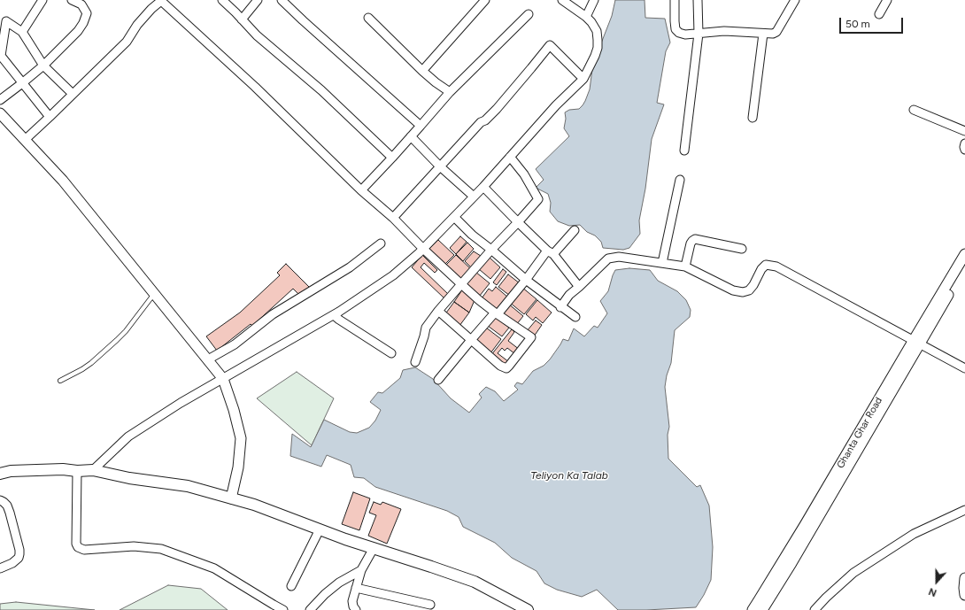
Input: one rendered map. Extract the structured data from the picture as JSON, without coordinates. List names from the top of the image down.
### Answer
{
  "streets": {
    "street": ["Ghanta Ghar Road"]
  },
  "water": ["Teliyon Ka Talab"],
  "scale_bar": "50 m",
  "north": "bottom"
}
